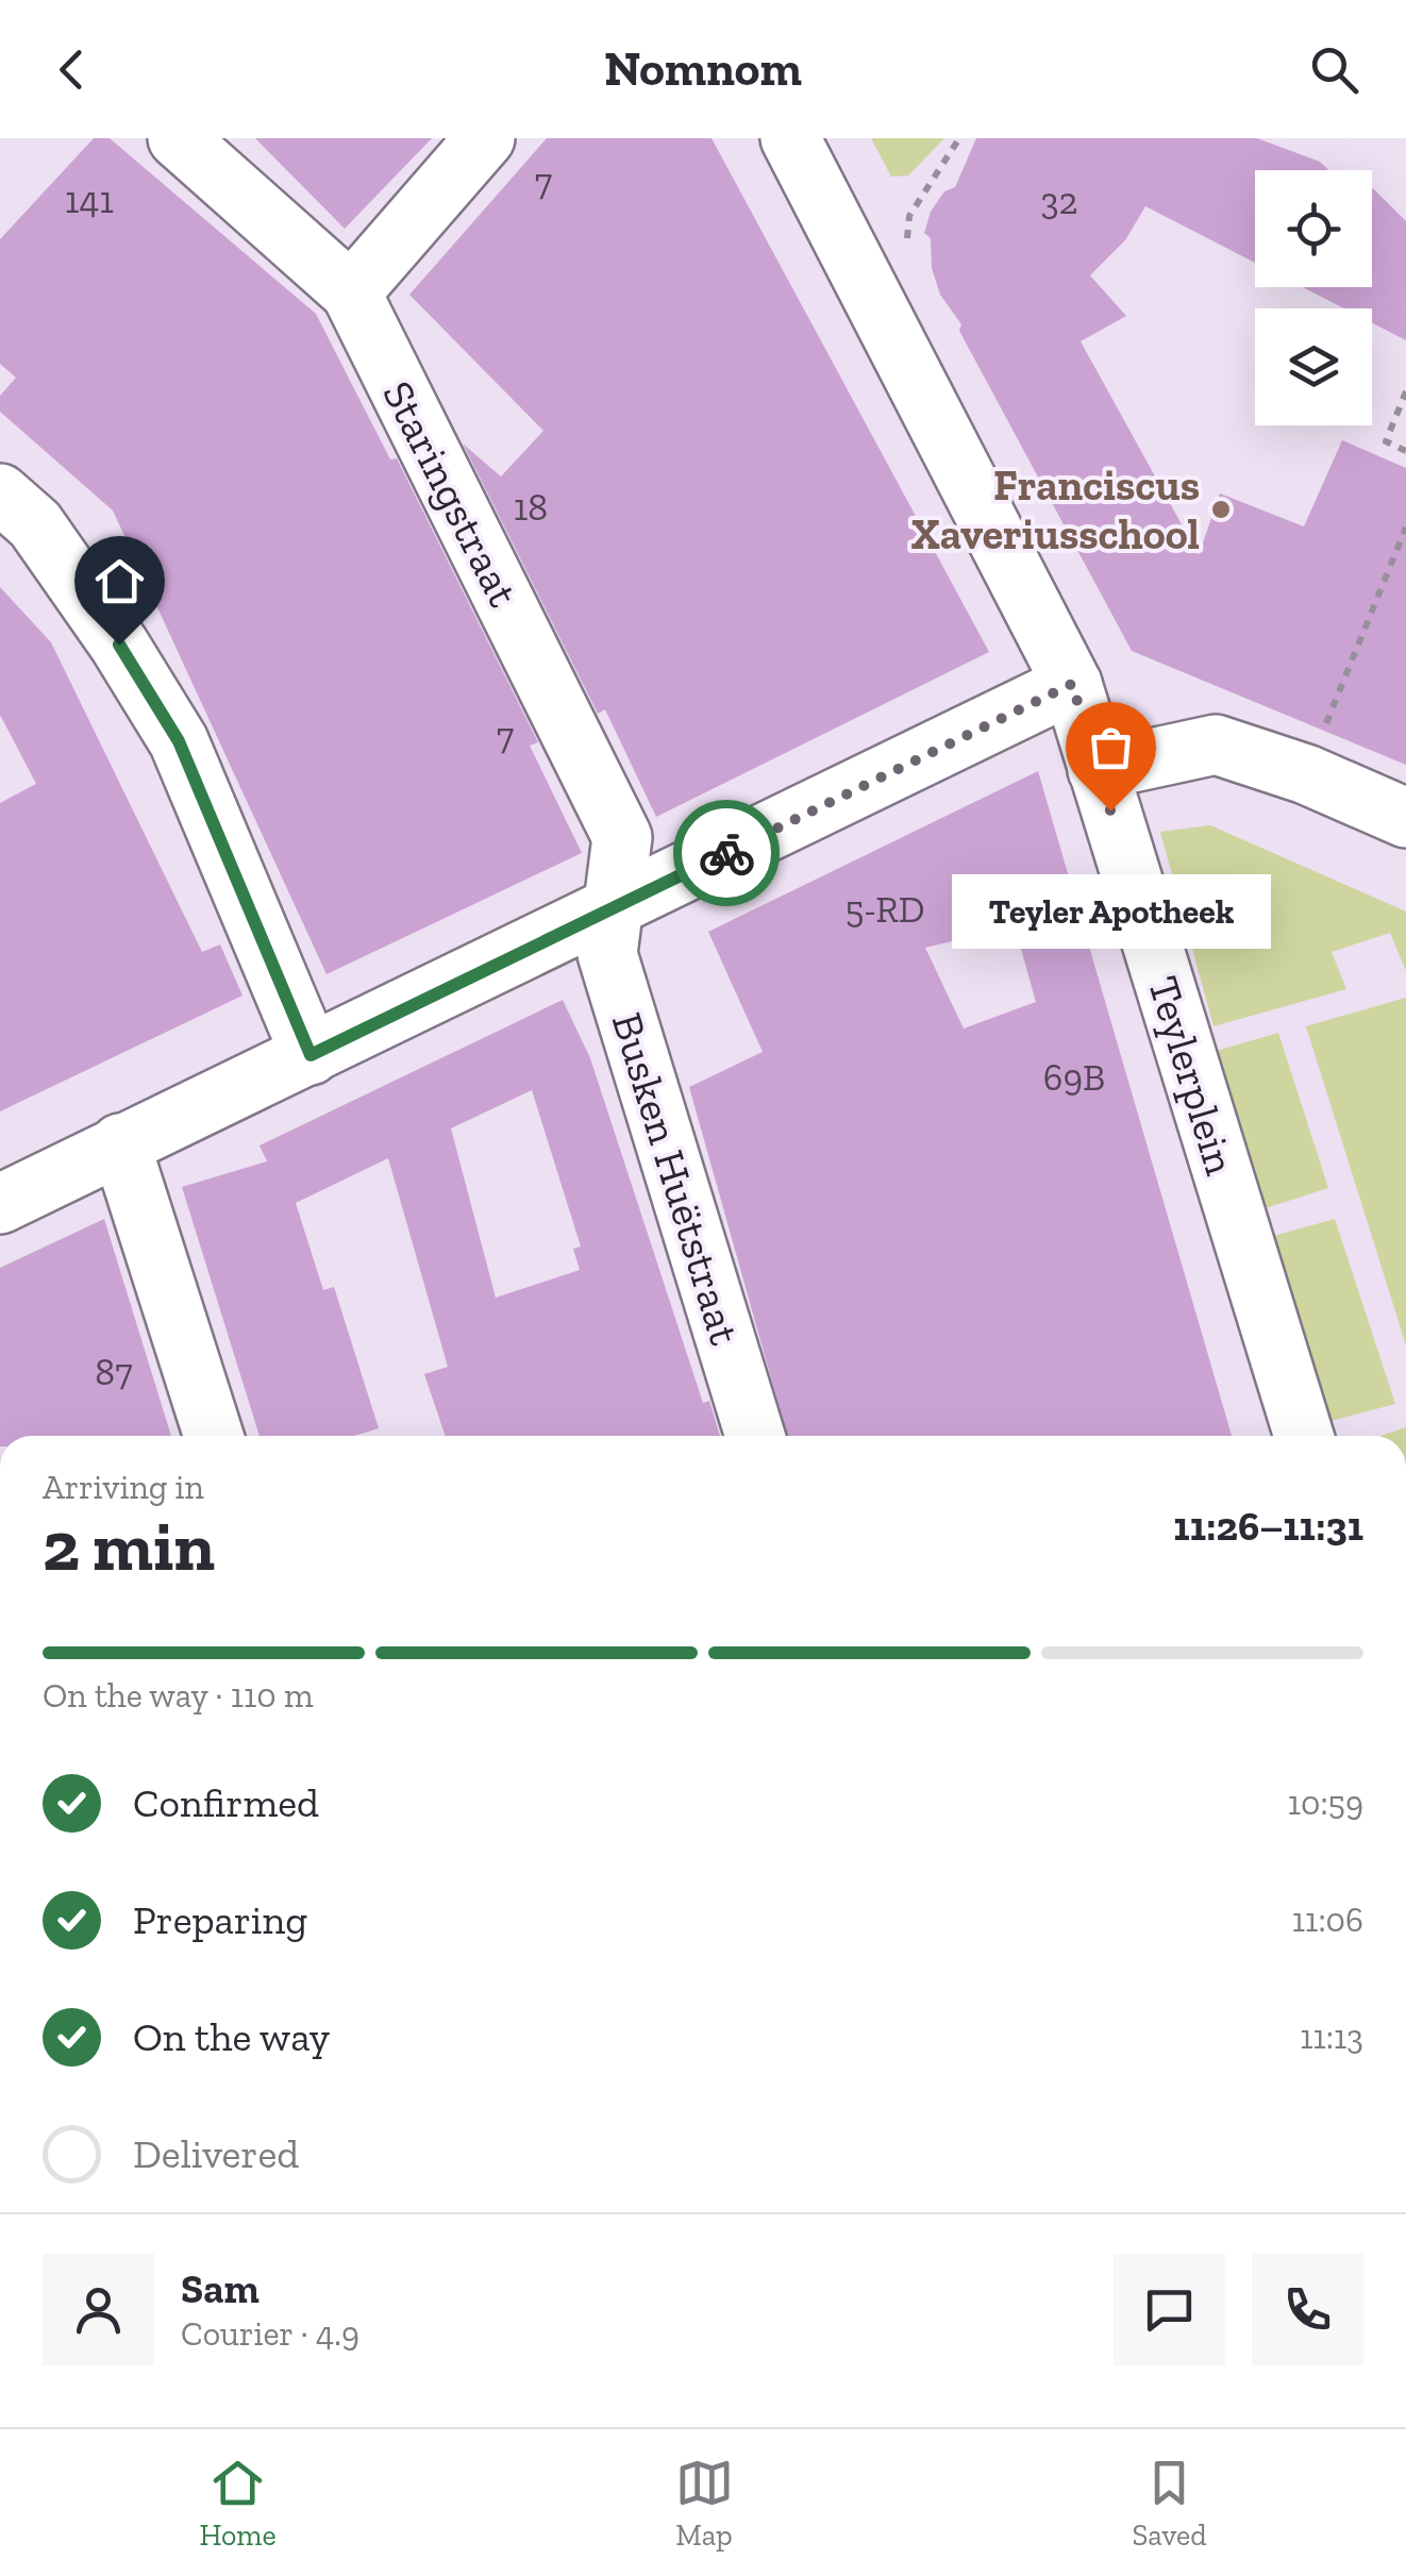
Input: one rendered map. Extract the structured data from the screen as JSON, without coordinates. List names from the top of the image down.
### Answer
{
  "streets": {
    "street": ["Staringstraat", "Teylerplein", "Busken Huëtstraat"]
  },
  "crossings": [
    ["Staringstraat", "Busken Huëtstraat"]
  ],
  "places": ["Franciscus Xaveriusschool", "Teyler Apotheek"],
  "house_numbers": [
    "7",
    "141",
    "32",
    "18",
    "7",
    "5-RD",
    "69B",
    "87"
  ],
  "page": {
    "header": "Nomnom",
    "bubble": "Teyler Apotheek",
    "heading": ["2 min", "Arriving in", "11:26–11:31"],
    "panel": ["Sam", "Courier · 4.9"],
    "bar": "On the way · 110 m",
    "list": [
      ["Confirmed", "10:59"],
      ["Preparing", "11:06"],
      ["On the way", "11:13"],
      "Delivered"
    ],
    "tabs": ["Home", "Map", "Saved"]
  }
}
